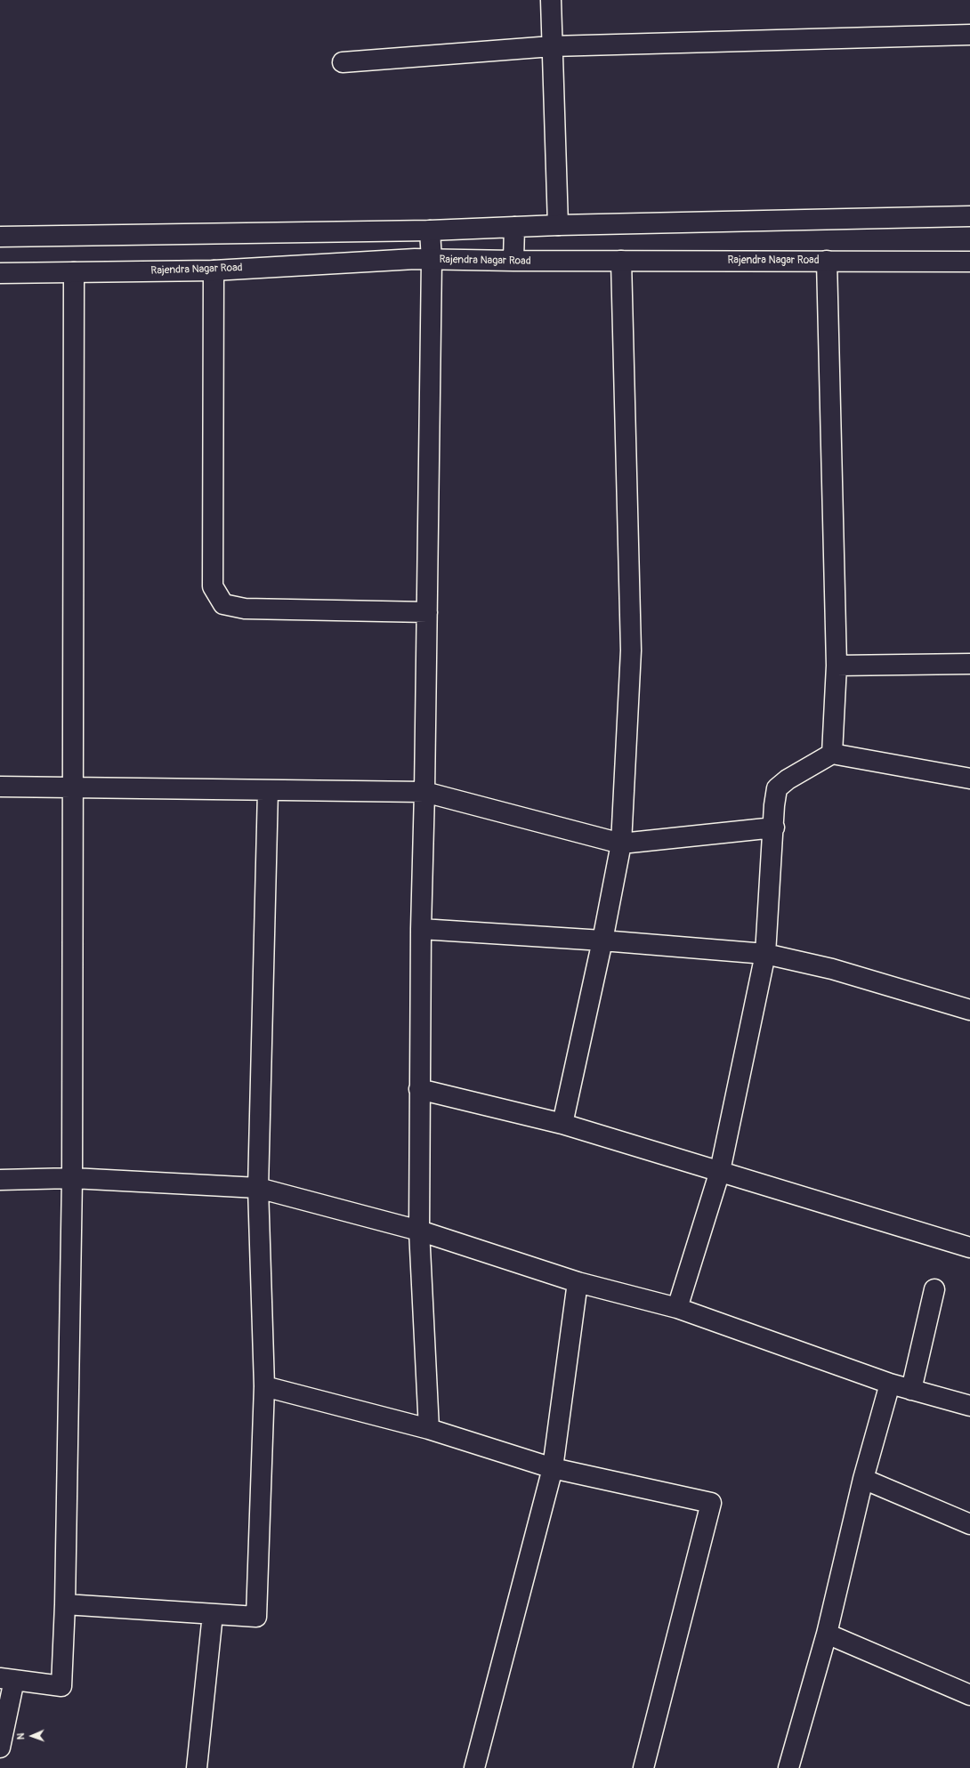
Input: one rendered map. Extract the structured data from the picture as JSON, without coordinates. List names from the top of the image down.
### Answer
{
  "streets": {
    "street": ["Rajendra Nagar Road"]
  },
  "north": "left"
}
